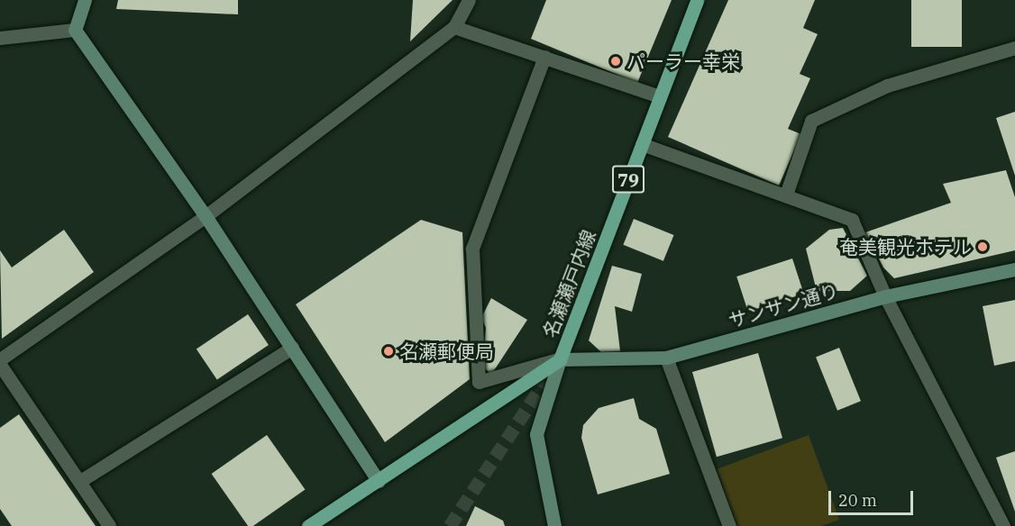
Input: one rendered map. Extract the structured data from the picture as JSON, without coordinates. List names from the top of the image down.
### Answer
{
  "streets": {
    "main road": ["79", "名瀬瀬戸内線"],
    "street": ["サンサン通り"]
  },
  "crossings": [
    ["名瀬瀬戸内線", "サンサン通り"]
  ],
  "places": ["パーラー幸栄", "奄美観光ホテル", "名瀬郵便局"],
  "scale_bar": "20 m"
}
